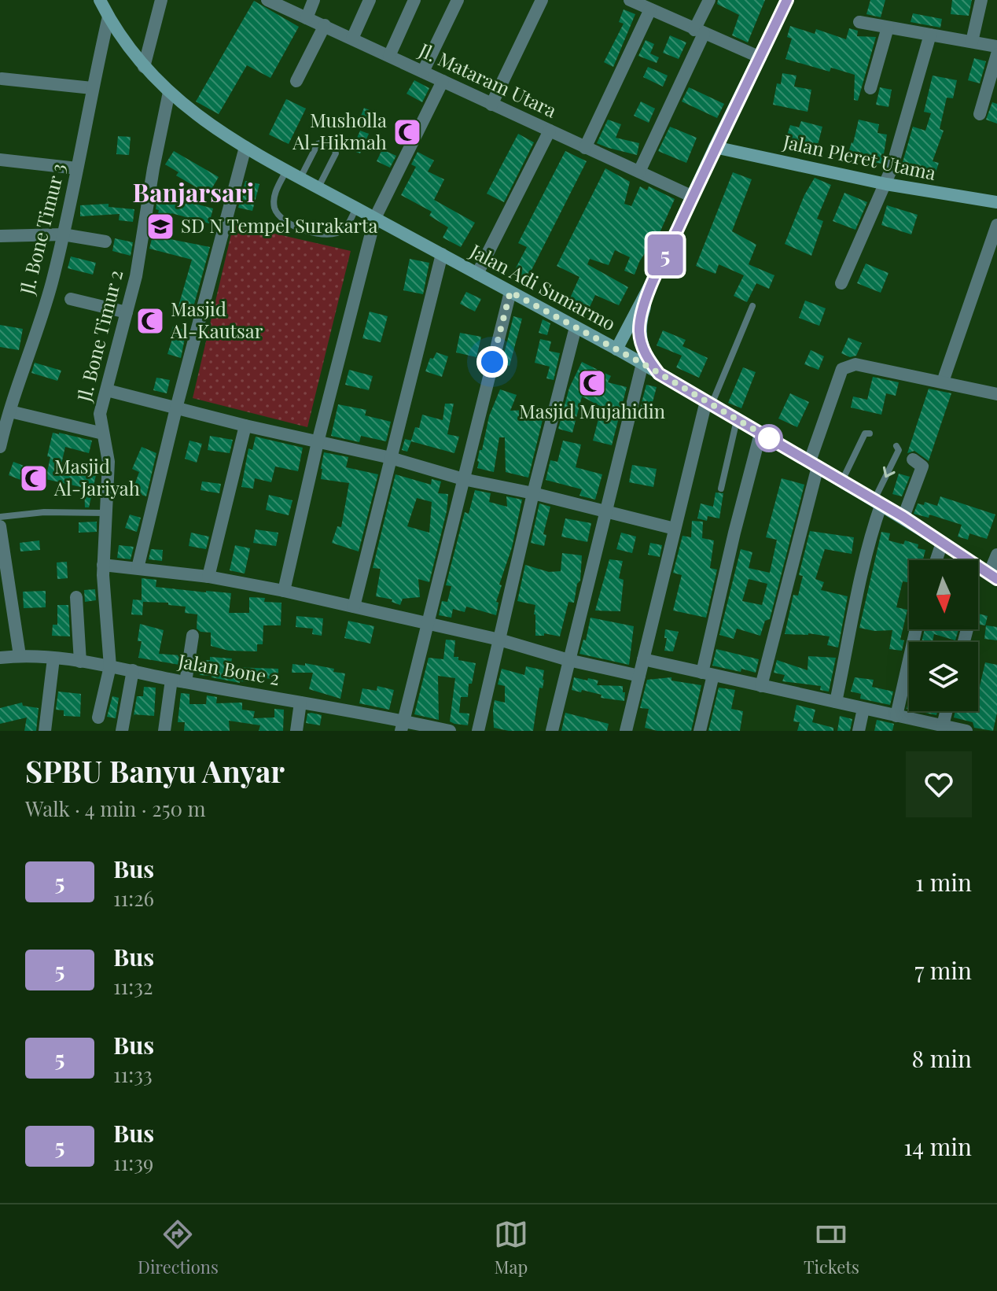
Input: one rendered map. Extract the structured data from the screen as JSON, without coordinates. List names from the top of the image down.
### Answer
{
  "streets": {
    "main road": ["Jalan Pleret Utama", "Jalan Adi Sumarmo"],
    "street": [
      "Jl. Mataram Utara",
      "Jl. Bone Timur 3",
      "Jl. Bone Timur 2",
      "Jalan Bone 2"
    ]
  },
  "crossings": [
    ["Jl. Bone Timur 3", "Jalan Adi Sumarmo"],
    ["Jalan Adi Sumarmo", "Jl. Bone Timur 2"],
    ["Jl. Bone Timur 2", "Jalan Bone 2"]
  ],
  "districts": ["Banjarsari"],
  "places": {
    "mosque": [
      "Musholla Al-Hikmah",
      "Masjid Al-Kautsar",
      "Masjid Mujahidin",
      "Masjid Al-Jariyah"
    ],
    "school or university": ["SD N Tempel Surakarta"]
  },
  "lines": ["bus line 5"],
  "north": "bottom",
  "page": {
    "on_map": "5",
    "heading": ["SPBU Banyu Anyar", "Walk · 4 min · 250 m"],
    "list": [
      {
        "mark": "5",
        "name": "Bus",
        "note": "11:26",
        "value": "1 min"
      },
      {
        "mark": "5",
        "name": "Bus",
        "note": "11:32",
        "value": "7 min"
      },
      {
        "mark": "5",
        "name": "Bus",
        "note": "11:33",
        "value": "8 min"
      },
      {
        "mark": "5",
        "name": "Bus",
        "note": "11:39",
        "value": "14 min"
      }
    ],
    "tabs": ["Directions", "Map", "Tickets"]
  }
}
